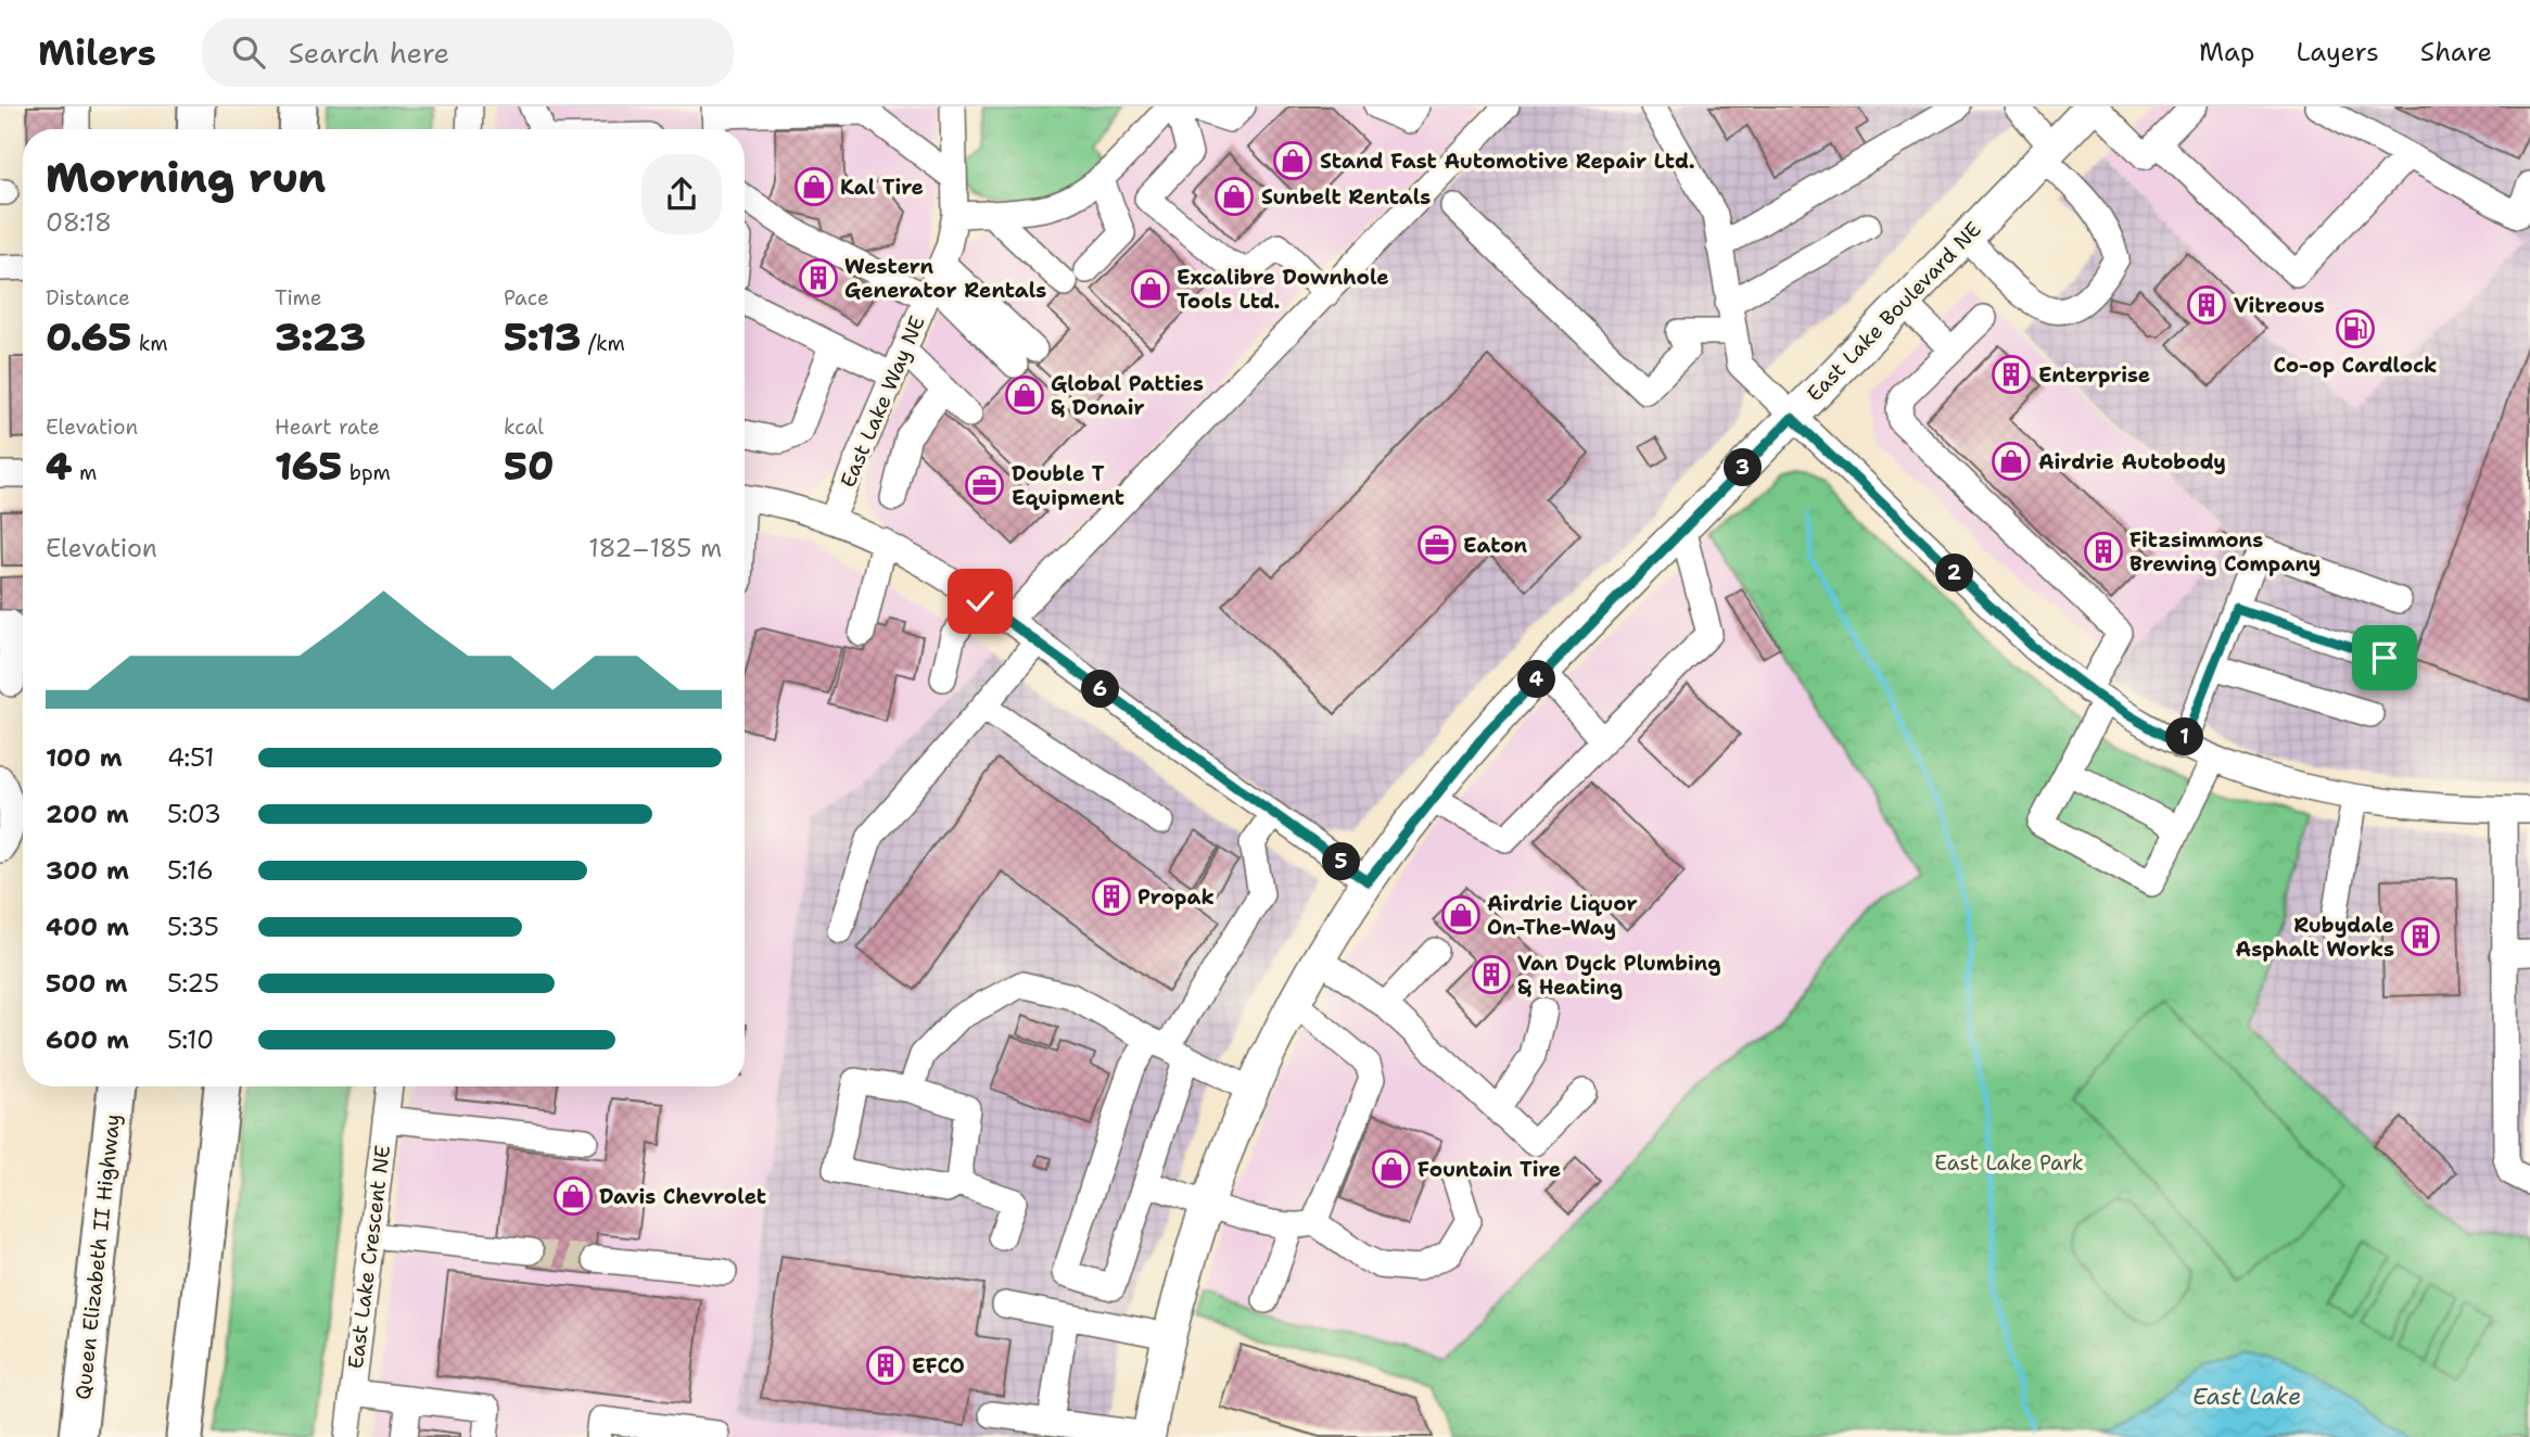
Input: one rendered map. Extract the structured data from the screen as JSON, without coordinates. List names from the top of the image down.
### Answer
{
  "streets": {
    "highway": ["Queen Elizabeth II Highway"],
    "main road": ["East Lake Boulevard NE"],
    "street": ["East Lake Way NE", "East Lake Crescent NE"]
  },
  "water": ["East Lake"],
  "parks": ["East Lake Park"],
  "places": {
    "shop": [
      "Stand Fast Automotive Repair Ltd.",
      "Kal Tire",
      "Sunbelt Rentals",
      "Excalibre Downhole Tools Ltd.",
      "Global Patties & Donair",
      "Airdrie Autobody",
      "Airdrie Liquor On-The-Way",
      "Fountain Tire",
      "Davis Chevrolet"
    ],
    "building": [
      "Western Generator Rentals",
      "Vitreous",
      "Enterprise",
      "Fitzsimmons Brewing Company",
      "Propak",
      "Rubydale Asphalt Works",
      "Van Dyck Plumbing & Heating",
      "EFCO"
    ],
    "fuel station": ["Co-op Cardlock"],
    "office": ["Double T Equipment", "Eaton"]
  },
  "page": {
    "header": "Milers",
    "search": "Search here",
    "nav": ["Map", "Layers", "Share"],
    "heading": ["Morning run", "08:18"],
    "stats": [
      ["Distance", "0.65 km"],
      ["Time", "3:23"],
      ["Pace", "5:13 /km"],
      ["Elevation", "4 m"],
      ["Heart rate", "165 bpm"],
      ["kcal", "50"]
    ],
    "pins": [
      "3",
      "2",
      "4",
      "6",
      "1",
      "5"
    ],
    "chart": ["Elevation", "182–185 m"],
    "list": [
      {
        "name": "100 m",
        "note": "4:51"
      },
      {
        "name": "200 m",
        "note": "5:03"
      },
      {
        "name": "300 m",
        "note": "5:16"
      },
      {
        "name": "400 m",
        "note": "5:35"
      },
      {
        "name": "500 m",
        "note": "5:25"
      },
      {
        "name": "600 m",
        "note": "5:10"
      }
    ]
  }
}
